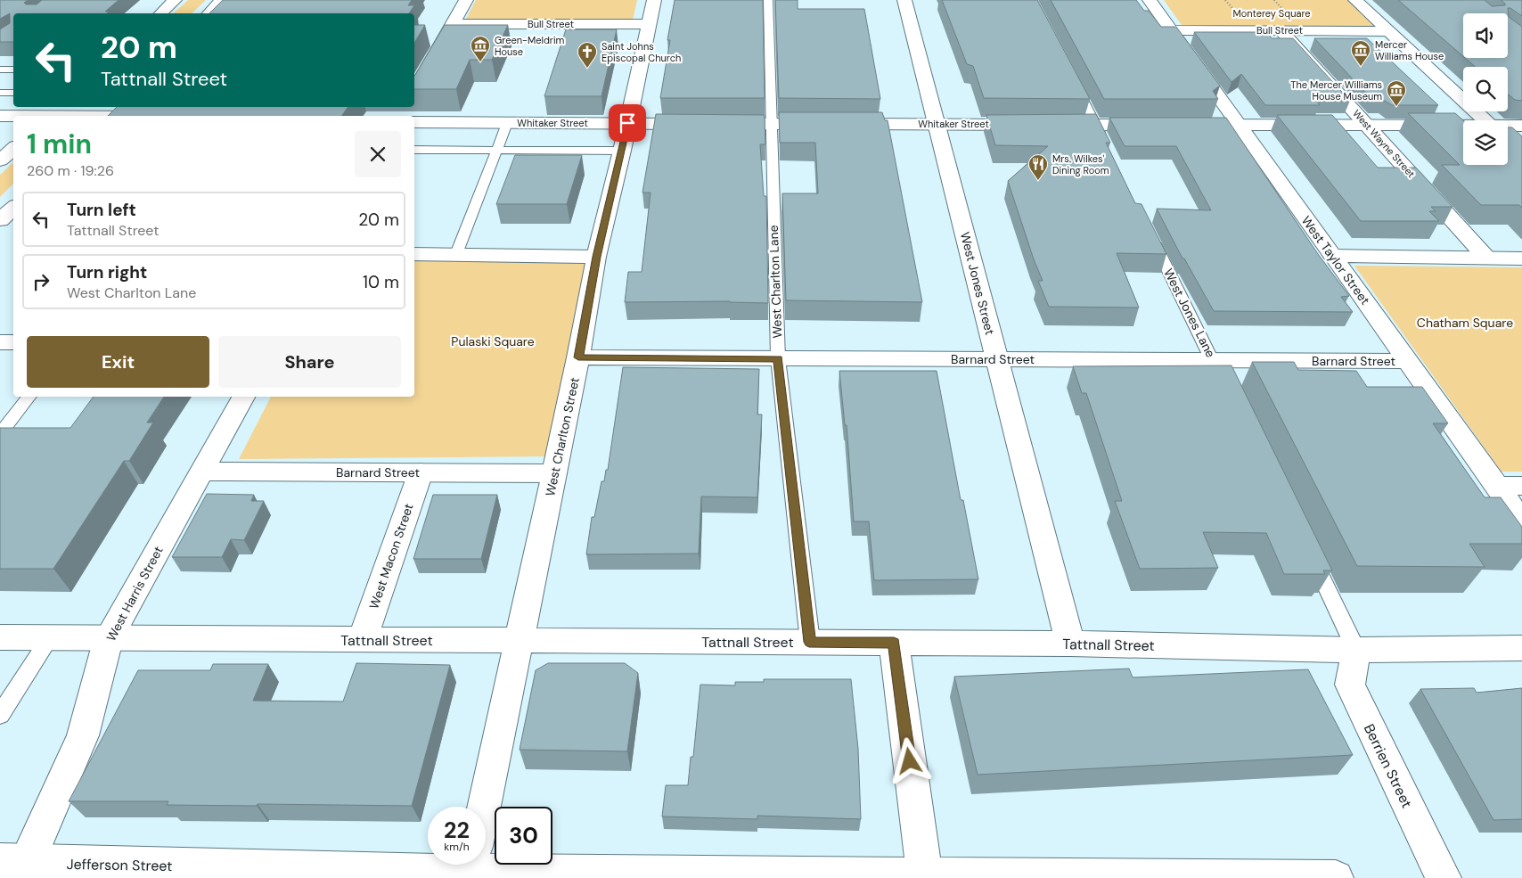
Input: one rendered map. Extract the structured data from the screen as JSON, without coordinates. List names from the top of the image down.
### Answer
{
  "streets": {
    "street": [
      "Bull Street",
      "Whitaker Street",
      "West Wayne Street",
      "West Taylor Street",
      "West Jones Street",
      "Barnard Street",
      "West Charlton Street",
      "West Macon Street",
      "West Harris Street",
      "Tattnall Street",
      "Berrien Street",
      "Jefferson Street"
    ],
    "lane": ["West Charlton Lane", "West Jones Lane"]
  },
  "crossings": [
    ["Bull Street", "West Wayne Street"],
    ["Bull Street", "West Taylor Street"],
    ["Bull Street", "West Charlton Street"],
    ["Whitaker Street", "West Charlton Lane"],
    ["Whitaker Street", "West Jones Street"],
    ["Whitaker Street", "West Charlton Street"],
    ["West Taylor Street", "Barnard Street"],
    ["West Charlton Lane", "Barnard Street"],
    ["West Charlton Lane", "Tattnall Street"],
    ["West Jones Street", "Barnard Street"],
    ["West Jones Street", "Tattnall Street"],
    ["West Jones Lane", "Barnard Street"],
    ["Barnard Street", "West Charlton Street"],
    ["Barnard Street", "West Macon Street"],
    ["Barnard Street", "West Harris Street"],
    ["West Charlton Street", "Tattnall Street"],
    ["West Macon Street", "Tattnall Street"],
    ["West Harris Street", "Tattnall Street"],
    ["West Harris Street", "Jefferson Street"],
    ["Tattnall Street", "Berrien Street"]
  ],
  "parks": ["Monterey Square", "Chatham Square", "Pulaski Square"],
  "places": {
    "museum": ["Green-Meldrim House", "Mercer Williams House", "The Mercer Williams House Museum"],
    "church": ["Saint Johns Episcopal Church"],
    "restaurant": ["Mrs. Wilkes' Dining Room"]
  },
  "page": {
    "turn": ["20 m", "Tattnall Street"],
    "heading": ["1 min", "260 m · 19:26"],
    "list": [
      {
        "name": "Turn left",
        "note": "Tattnall Street",
        "value": "20 m"
      },
      {
        "name": "Turn right",
        "note": "West Charlton Lane",
        "value": "10 m"
      }
    ],
    "buttons": ["Exit", "Share"],
    "speed": "22 km/h",
    "limit": "30"
  }
}
